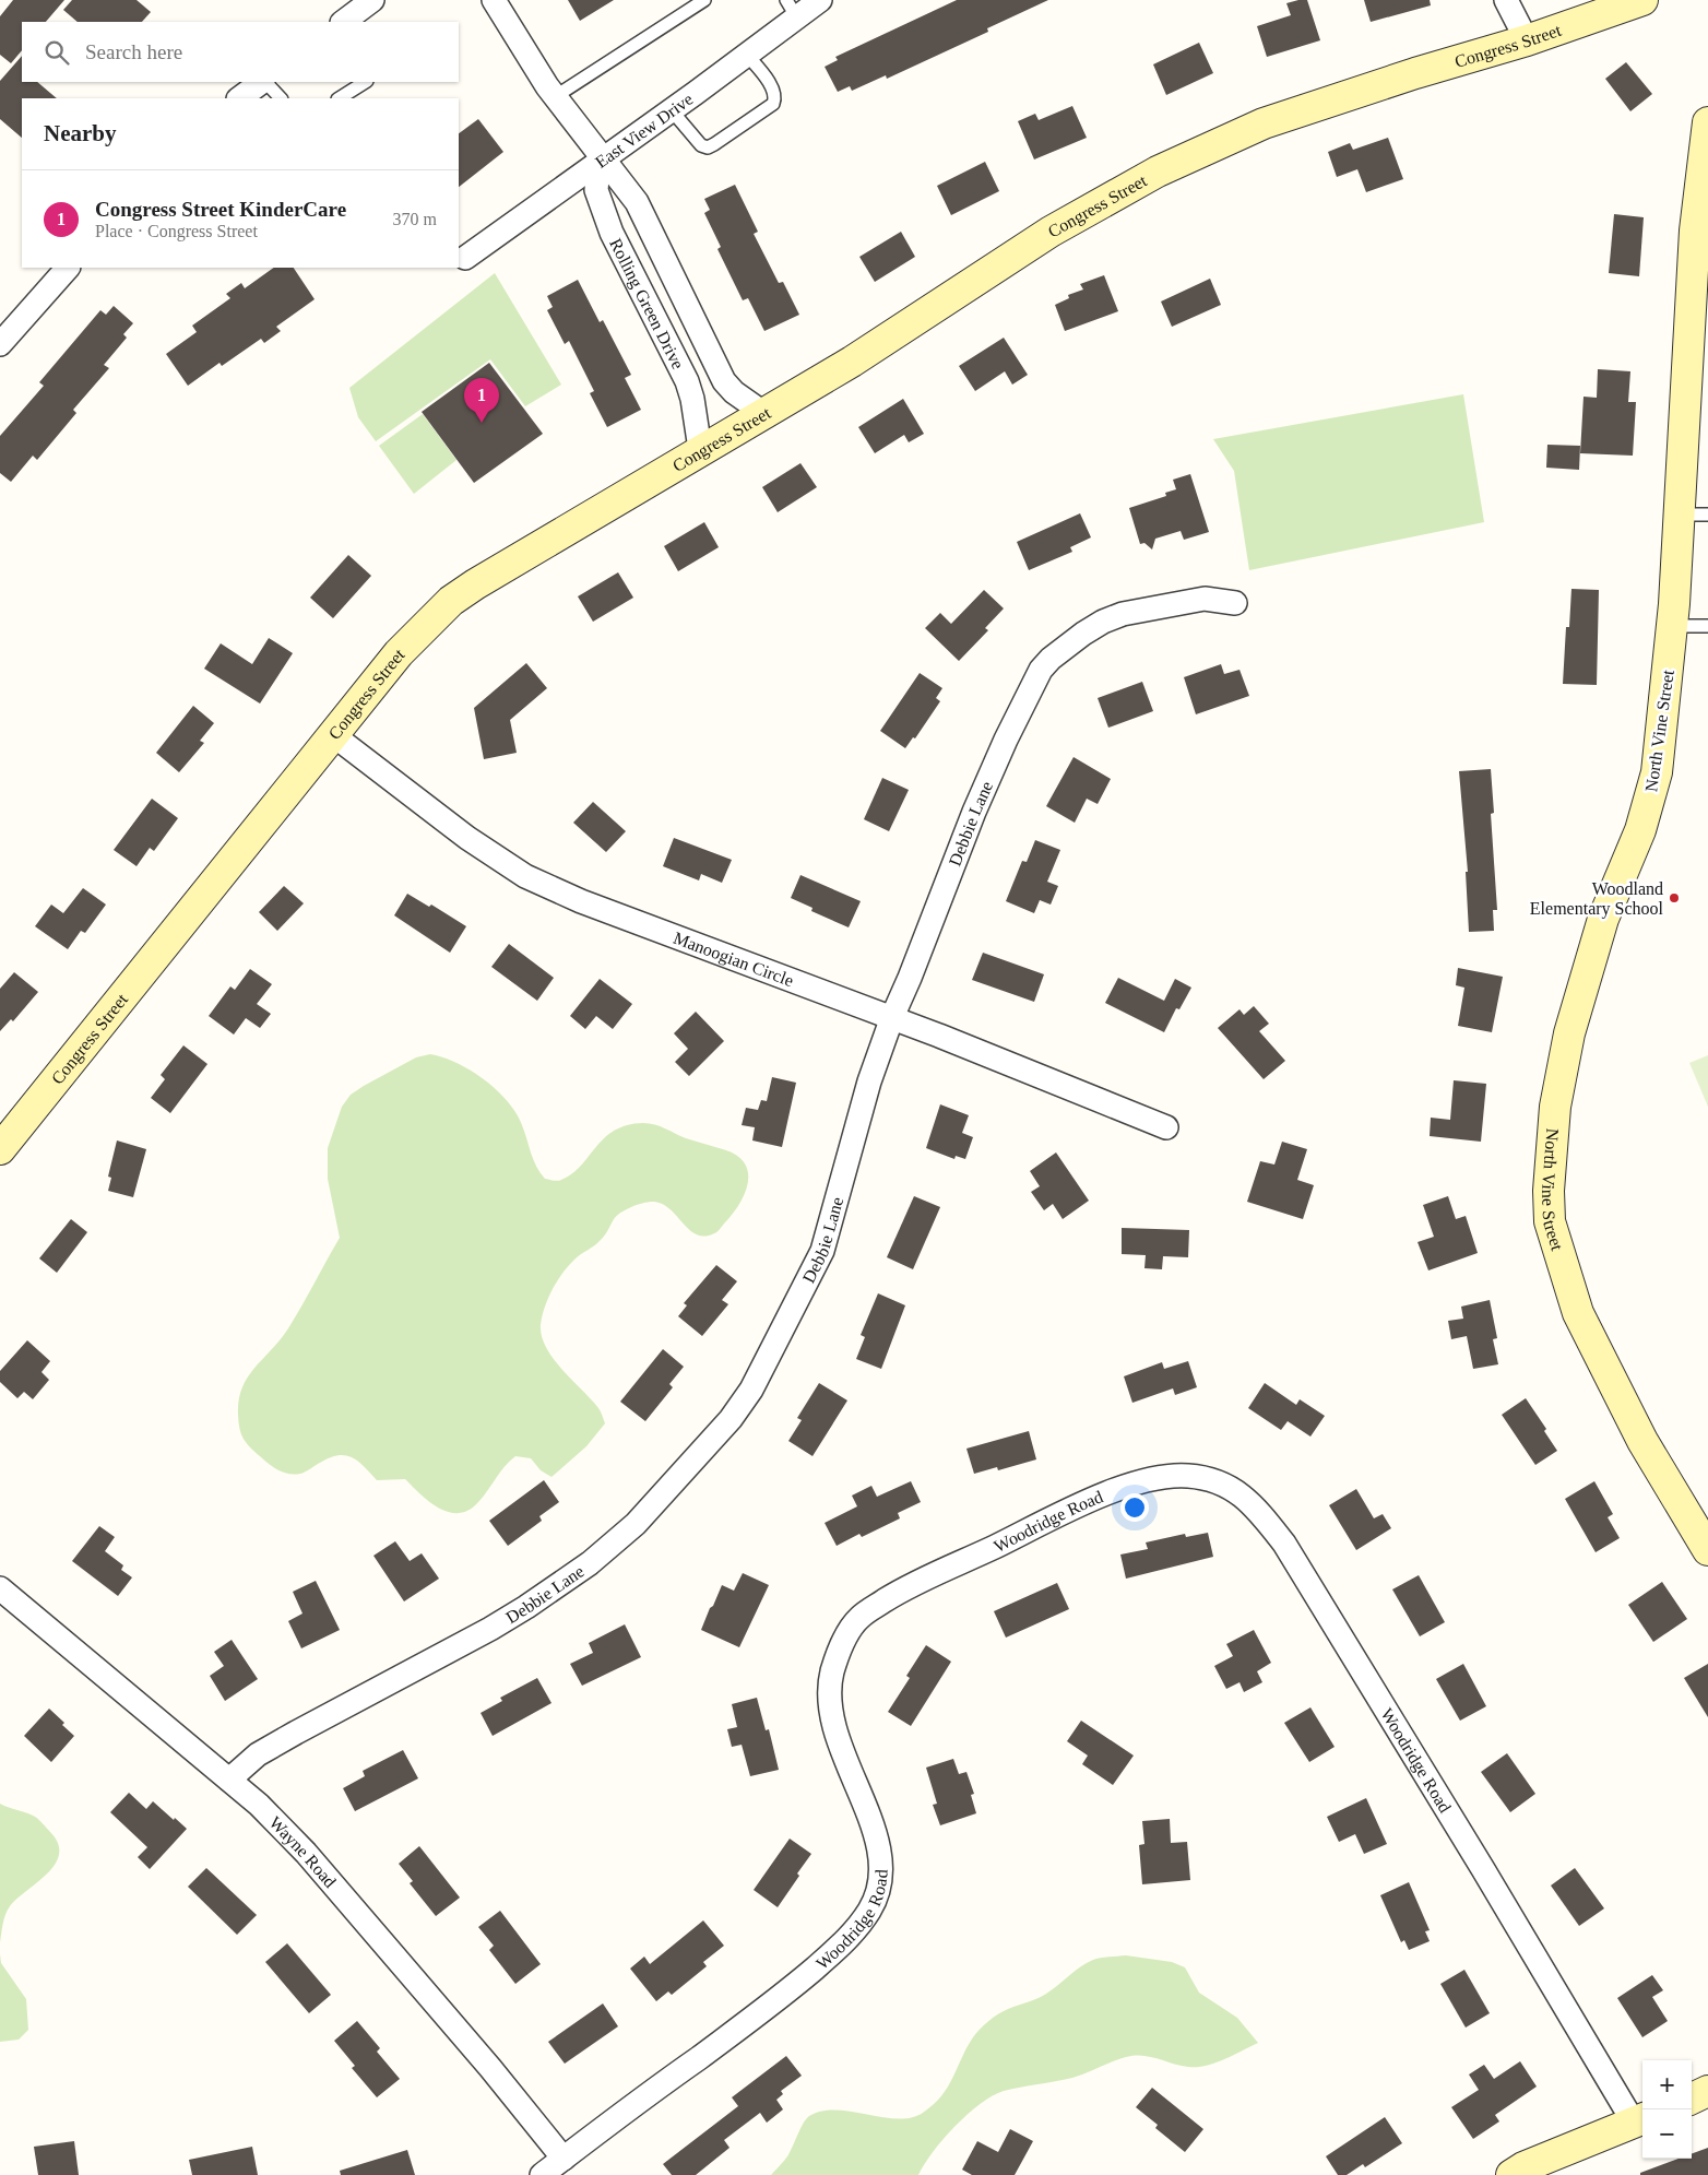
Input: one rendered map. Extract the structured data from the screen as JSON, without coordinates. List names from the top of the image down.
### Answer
{
  "streets": {
    "main road": ["Congress Street", "North Vine Street"],
    "street": [
      "East View Drive",
      "Rolling Green Drive",
      "Debbie Lane",
      "Manoogian Circle",
      "Woodridge Road",
      "Wayne Road"
    ]
  },
  "crossings": [
    ["Congress Street", "Rolling Green Drive"],
    ["Congress Street", "Manoogian Circle"],
    ["East View Drive", "Rolling Green Drive"],
    ["Debbie Lane", "Manoogian Circle"],
    ["Debbie Lane", "Wayne Road"],
    ["Woodridge Road", "Wayne Road"]
  ],
  "places": ["Woodland Elementary School"],
  "page": {
    "search": "Search here",
    "heading": "Nearby",
    "list": [
      {
        "mark": "1",
        "name": "Congress Street KinderCare",
        "note": "Place · Congress Street",
        "value": "370 m"
      }
    ],
    "pins": "1",
    "map_buttons": ["+", "−"]
  }
}
